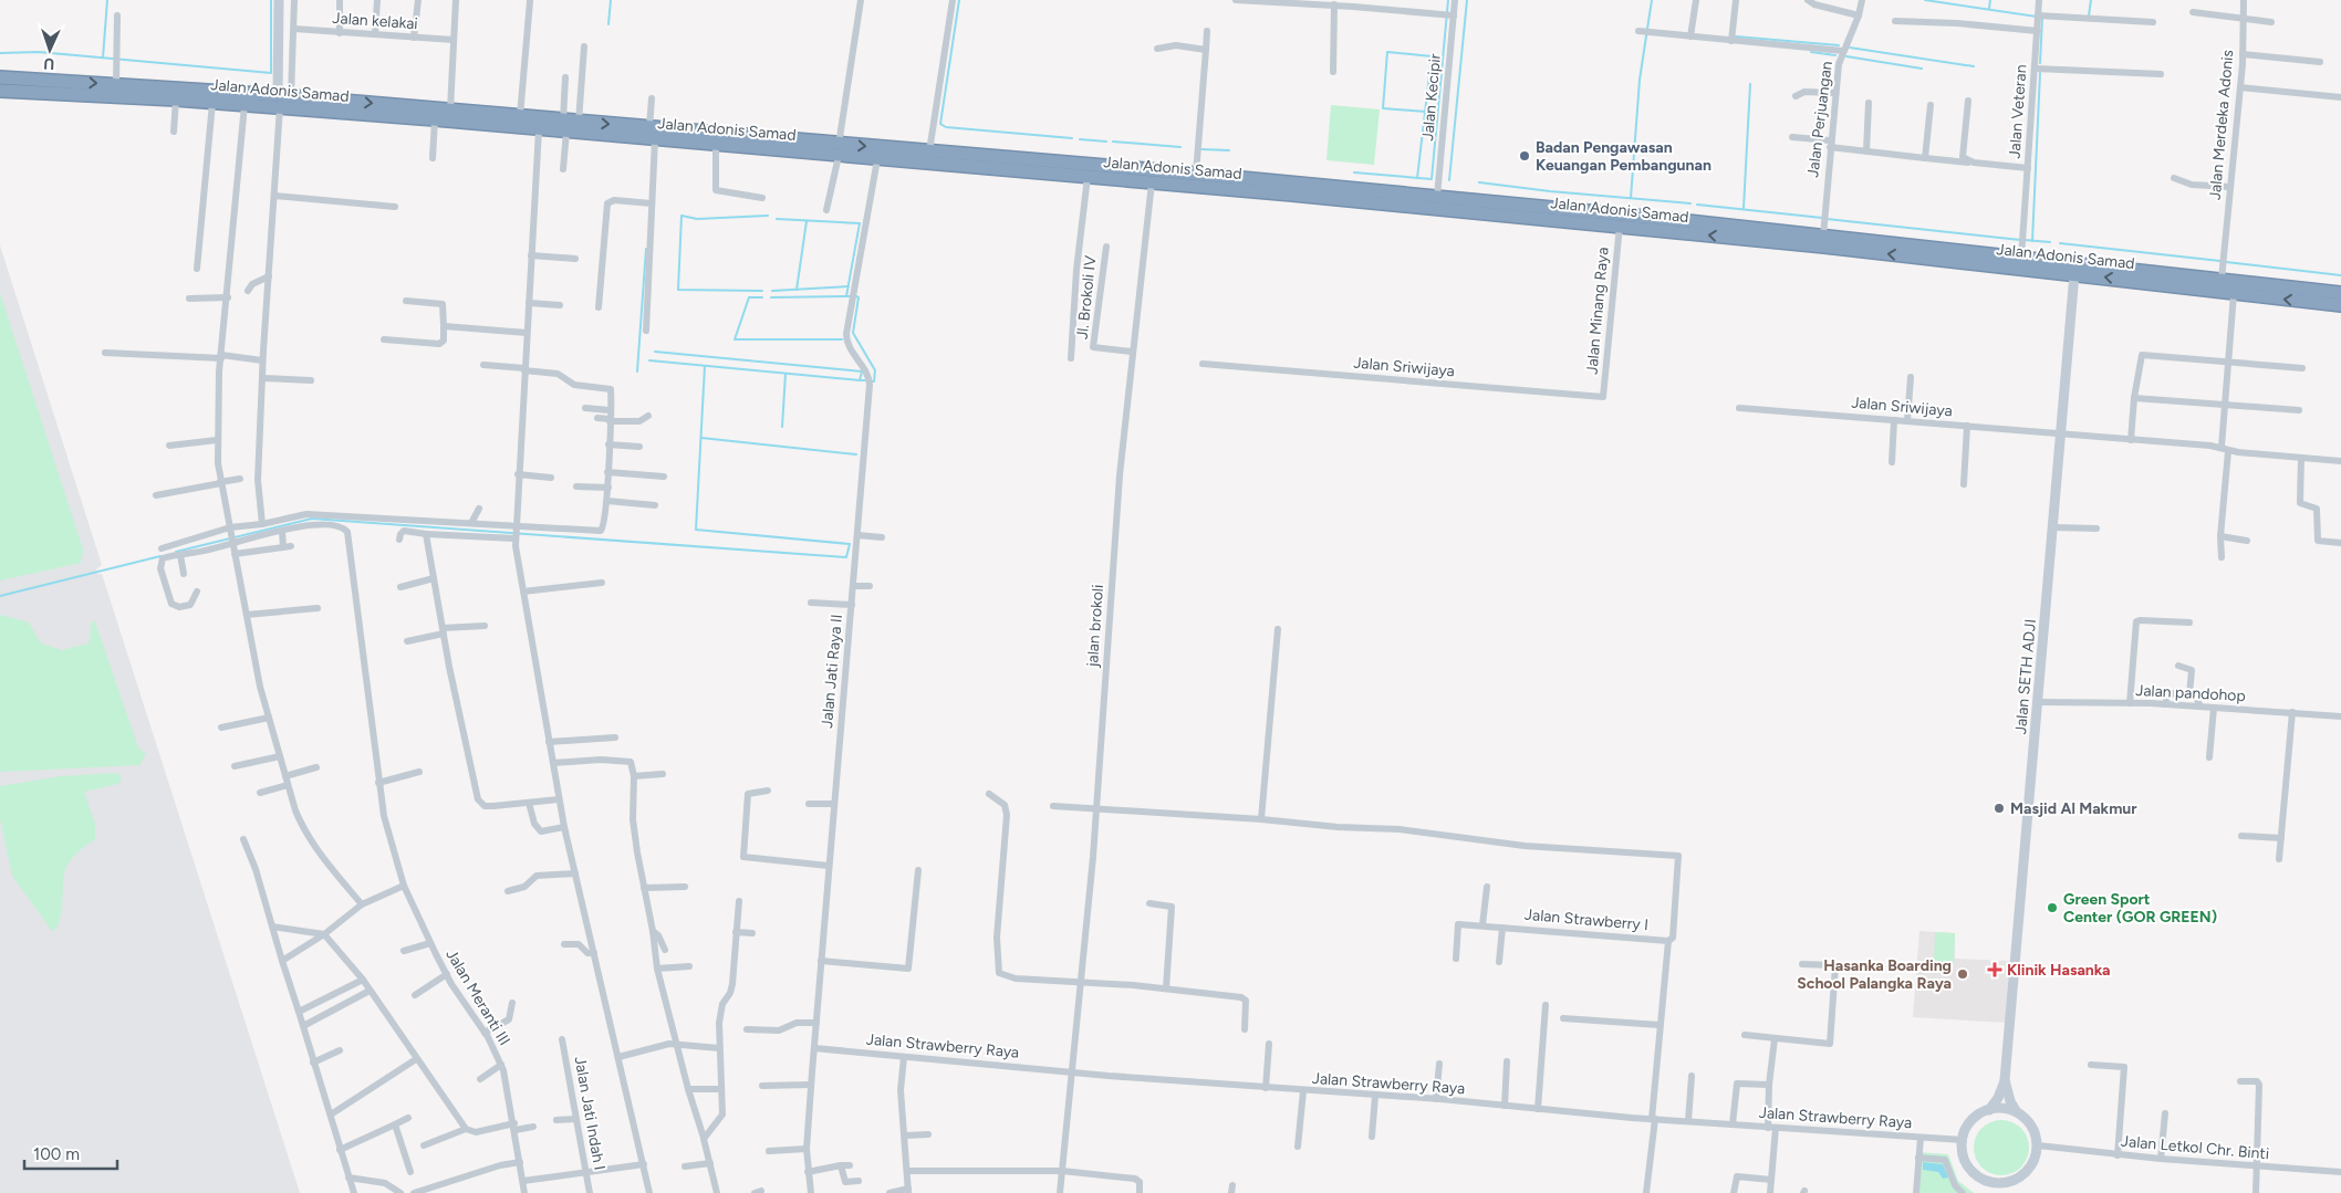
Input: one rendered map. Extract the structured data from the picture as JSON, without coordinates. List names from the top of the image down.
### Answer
{
  "streets": {
    "highway": ["Jalan Adonis Samad"],
    "street": [
      "Jalan kelakai",
      "Jalan Kecipir",
      "Jalan Veteran",
      "Jalan Perjuangan",
      "Jalan Merdeka Adonis",
      "Jl. Brokoli IV",
      "Jalan Minang Raya",
      "Jalan Sriwijaya",
      "jalan brokoli",
      "Jalan Jati Raya II",
      "Jalan SETH ADJI",
      "Jalan pandohop",
      "Jalan Strawberry I",
      "Jalan Meranti III",
      "Jalan Strawberry Raya",
      "Jalan Jati Indah I",
      "Jalan Letkol Chr. Binti"
    ]
  },
  "crossings": [
    ["Jalan Adonis Samad", "Jalan Minang Raya"],
    ["Jalan Adonis Samad", "jalan brokoli"],
    ["Jalan Adonis Samad", "Jalan Jati Raya II"],
    ["Jalan Adonis Samad", "Jalan SETH ADJI"],
    ["Jl. Brokoli IV", "jalan brokoli"],
    ["Jalan Minang Raya", "Jalan Sriwijaya"],
    ["Jalan Sriwijaya", "Jalan SETH ADJI"],
    ["jalan brokoli", "Jalan Strawberry Raya"],
    ["Jalan Jati Raya II", "Jalan Strawberry Raya"],
    ["Jalan SETH ADJI", "Jalan pandohop"],
    ["Jalan Strawberry I", "Jalan Strawberry Raya"],
    ["Jalan Strawberry Raya", "Jalan Letkol Chr. Binti"]
  ],
  "places": {
    "other": [
      "Badan Pengawasan Keuangan Pembangunan",
      "Masjid Al Makmur",
      "Green Sport Center (GOR GREEN)",
      "Hasanka Boarding School Palangka Raya"
    ],
    "health": ["Klinik Hasanka"]
  },
  "scale_bar": "100 m",
  "north": "bottom"
}
